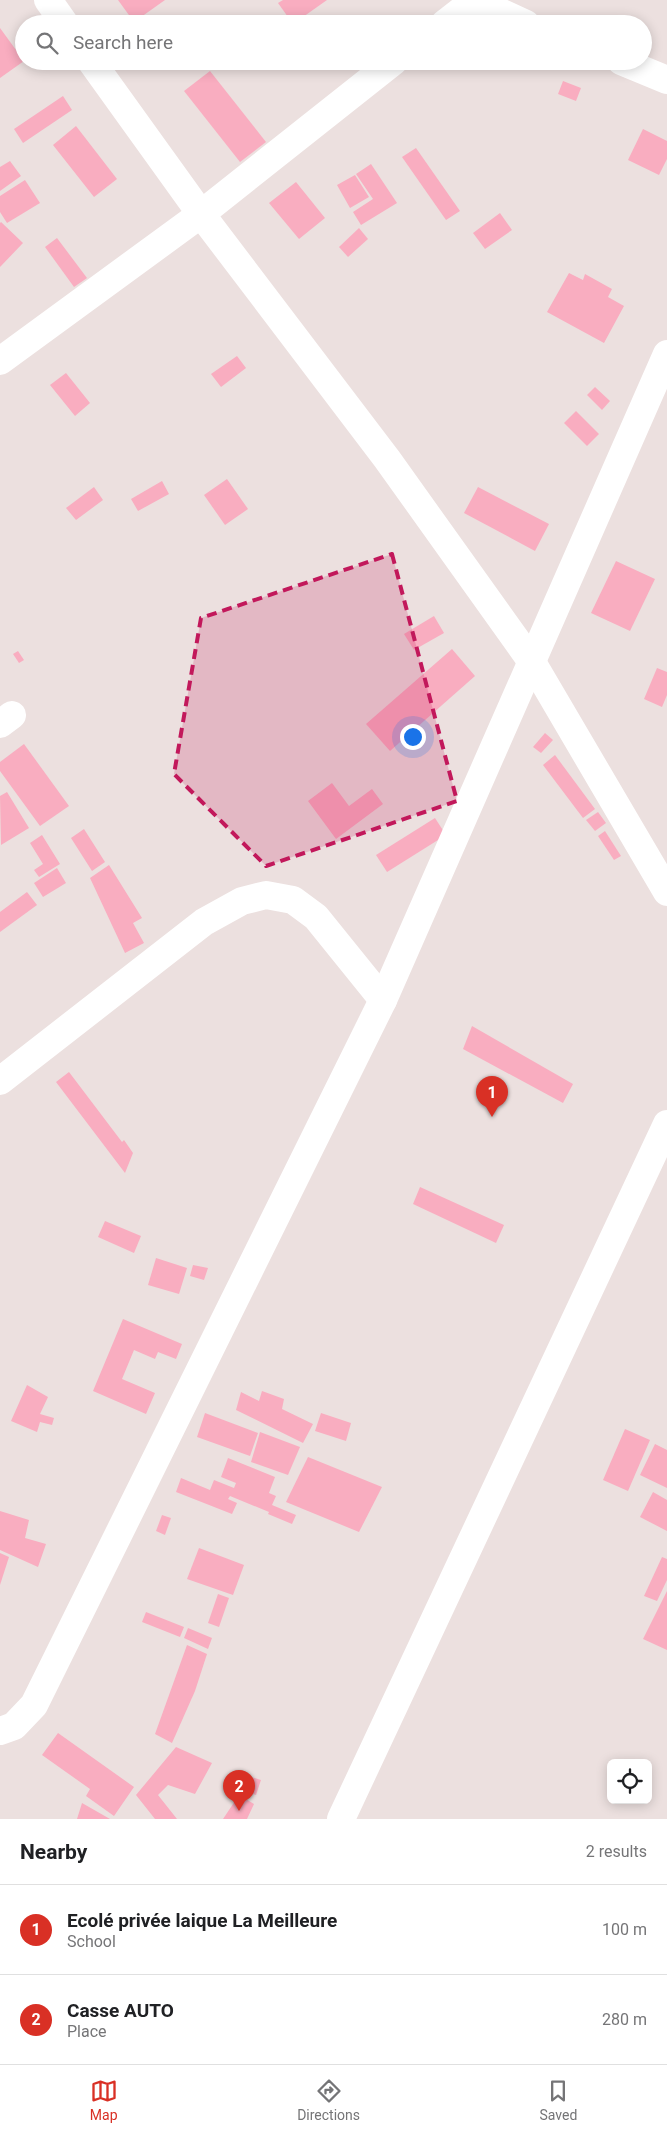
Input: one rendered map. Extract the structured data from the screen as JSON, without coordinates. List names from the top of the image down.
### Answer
{
  "page": {
    "search": "Search here",
    "pins": ["1", "2"],
    "heading": ["Nearby", "2 results"],
    "list": [
      {
        "mark": "1",
        "name": "Ecolé privée laique La Meilleure",
        "note": "School",
        "value": "100 m"
      },
      {
        "mark": "2",
        "name": "Casse AUTO",
        "note": "Place",
        "value": "280 m"
      }
    ],
    "nav": ["Map", "Directions", "Saved"]
  }
}
